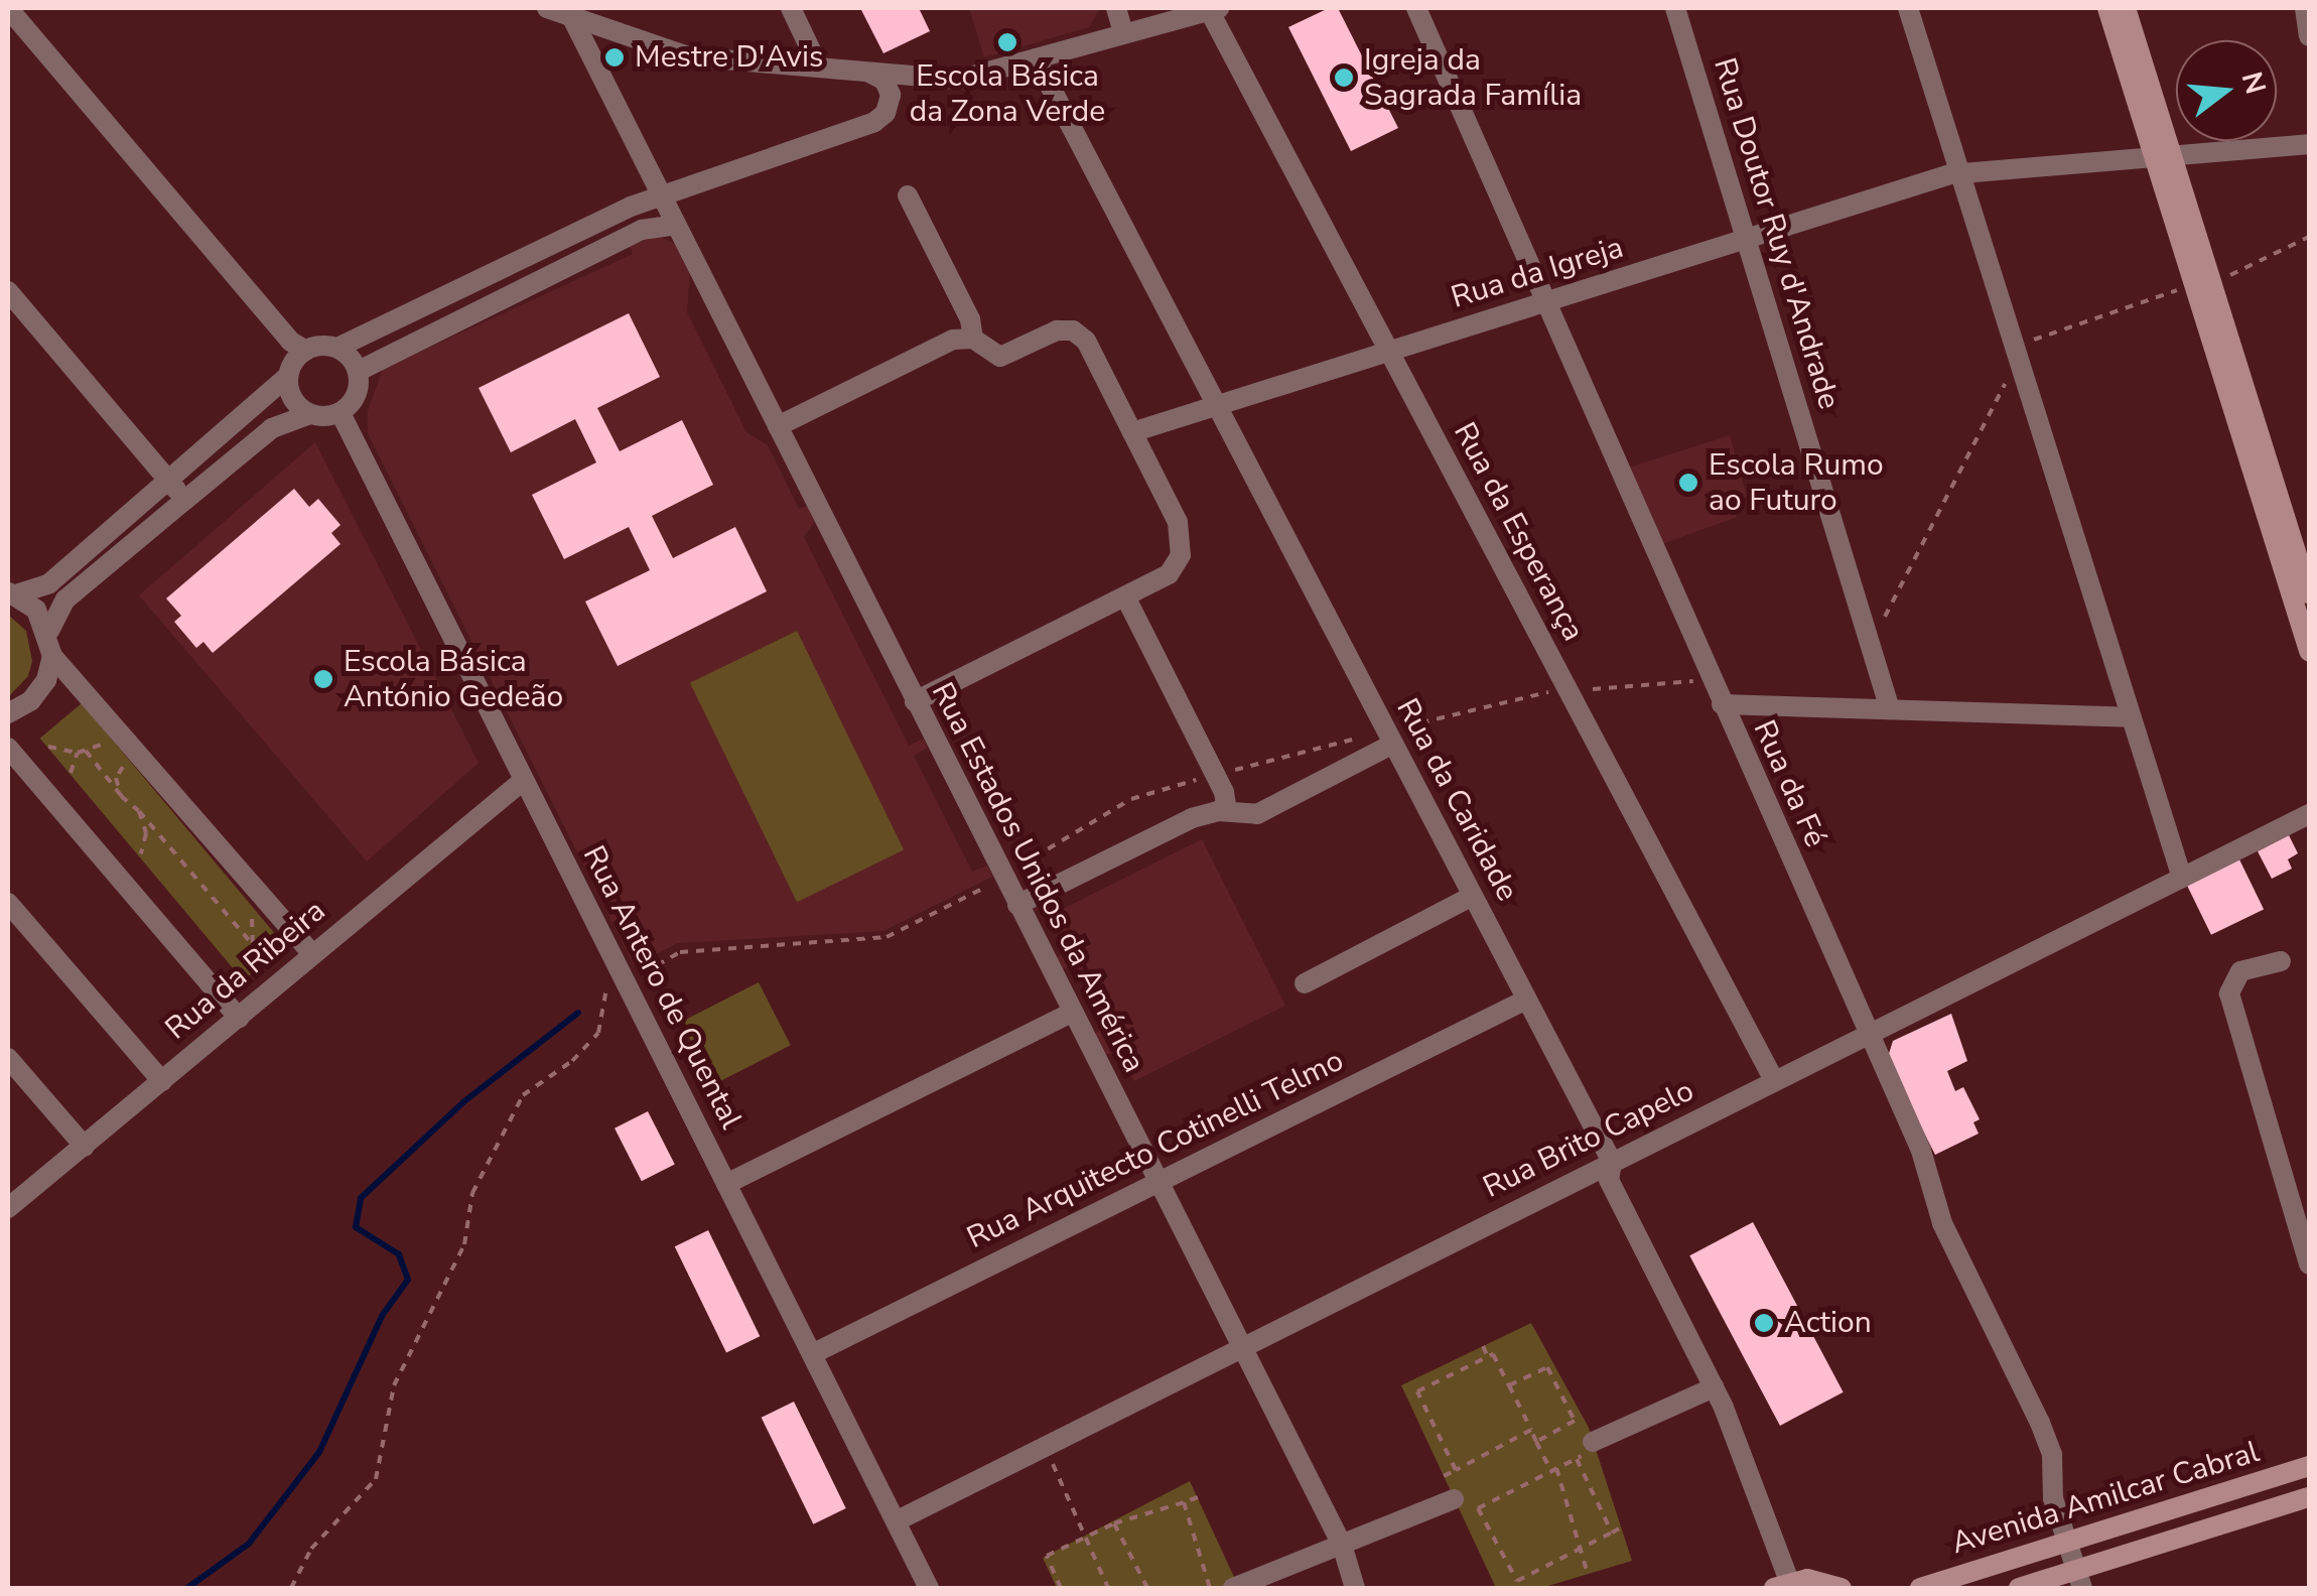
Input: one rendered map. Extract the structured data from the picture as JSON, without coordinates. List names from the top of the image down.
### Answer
{
  "streets": {
    "street": [
      "Rua Doutor Ruy d'Andrade",
      "Rua da Igreja",
      "Rua da Esperança",
      "Rua da Fé",
      "Rua da Caridade",
      "Rua Estados Unidos da América",
      "Rua da Ribeira",
      "Rua Antero de Quental",
      "Rua Brito Capelo",
      "Rua Arquitecto Cotinelli Telmo",
      "Avenida Amilcar Cabral"
    ]
  },
  "crossings": [
    ["Rua Doutor Ruy d'Andrade", "Rua da Igreja"],
    ["Rua da Igreja", "Rua da Esperança"],
    ["Rua da Igreja", "Rua da Fé"],
    ["Rua da Igreja", "Rua da Caridade"],
    ["Rua da Esperança", "Rua Brito Capelo"],
    ["Rua da Fé", "Rua Brito Capelo"],
    ["Rua da Fé", "Avenida Amilcar Cabral"],
    ["Rua da Caridade", "Rua Brito Capelo"],
    ["Rua da Caridade", "Rua Arquitecto Cotinelli Telmo"],
    ["Rua Estados Unidos da América", "Rua Brito Capelo"],
    ["Rua Estados Unidos da América", "Rua Arquitecto Cotinelli Telmo"],
    ["Rua da Ribeira", "Rua Antero de Quental"],
    ["Rua Antero de Quental", "Rua Brito Capelo"],
    ["Rua Antero de Quental", "Rua Arquitecto Cotinelli Telmo"]
  ],
  "places": [
    "Escola Básica da Zona Verde",
    "Mestre D'Avis",
    "Igreja da Sagrada Família",
    "Escola Rumo ao Futuro",
    "Escola Básica António Gedeão",
    "Action"
  ],
  "north": "right"
}
